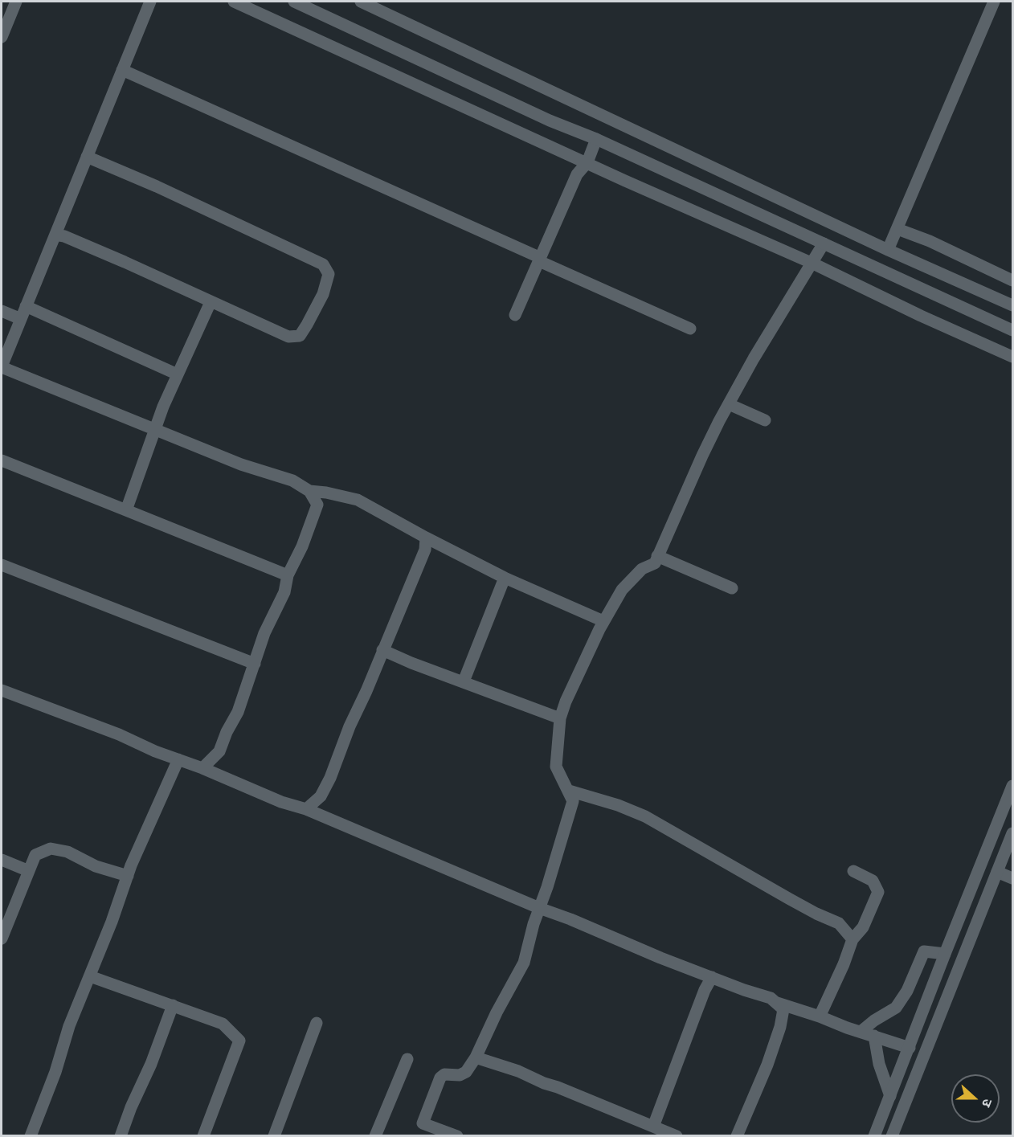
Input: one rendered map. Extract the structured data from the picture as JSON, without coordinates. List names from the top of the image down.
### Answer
{
  "north": "right"
}
